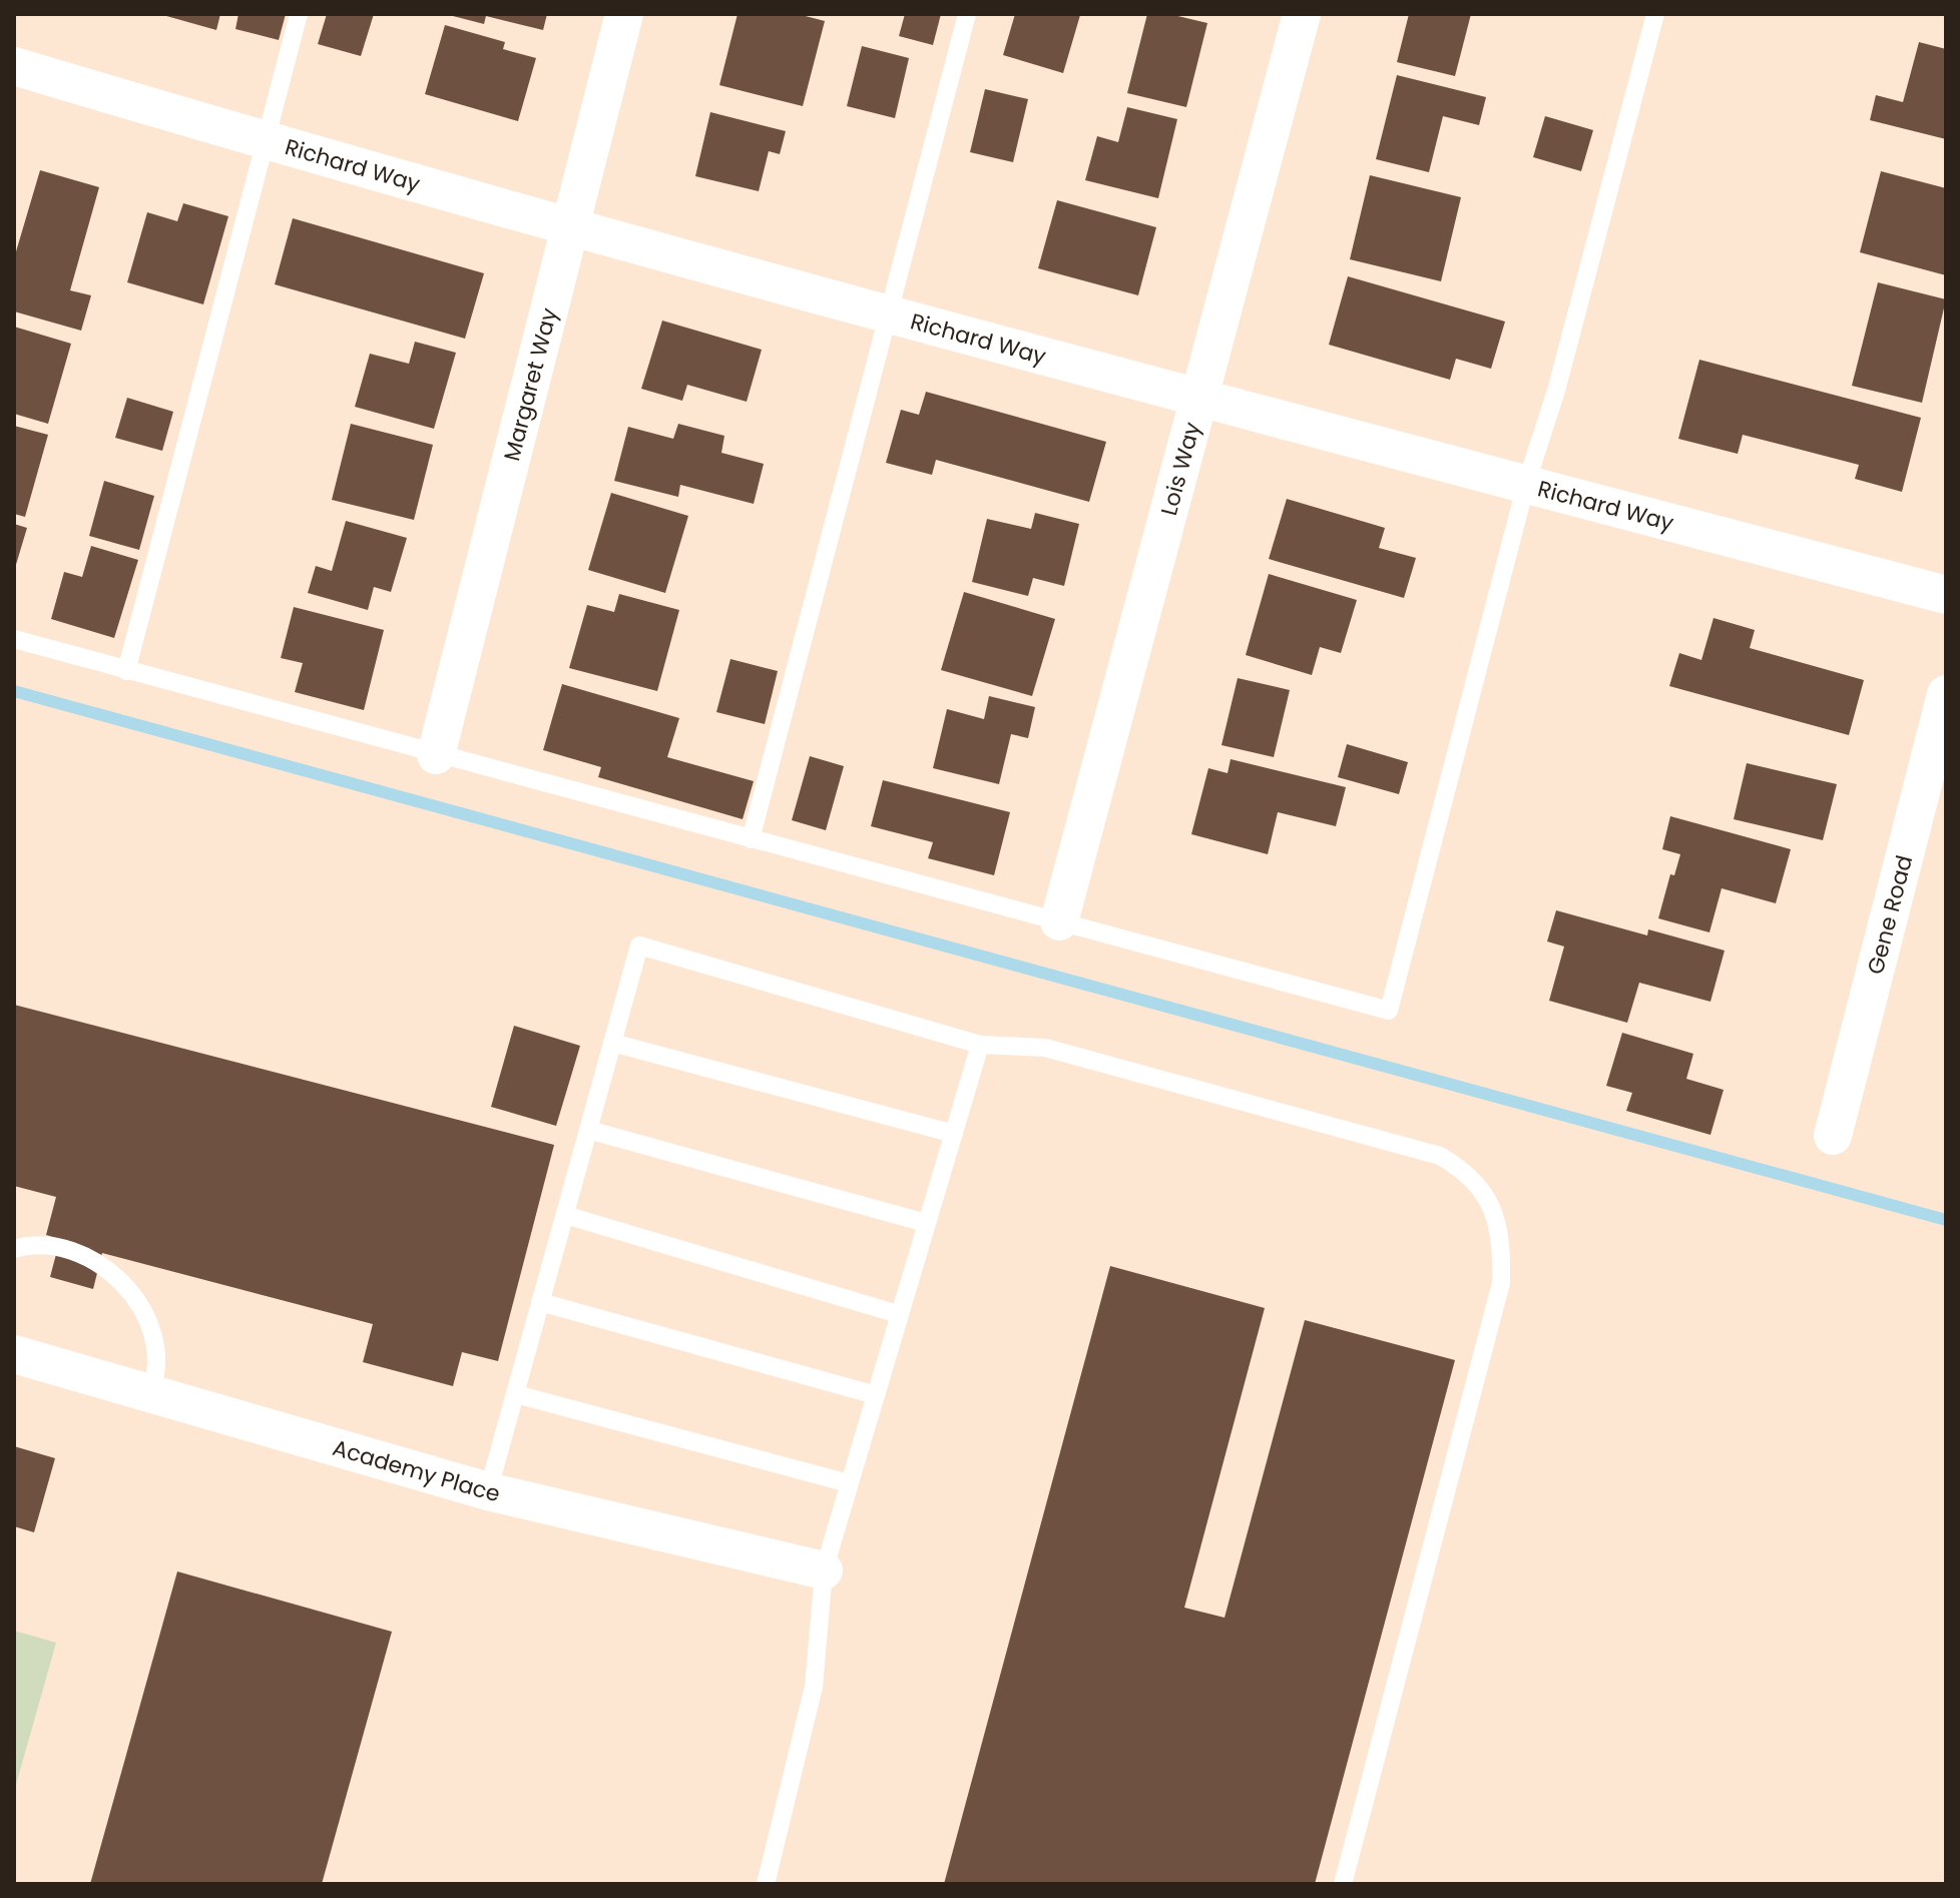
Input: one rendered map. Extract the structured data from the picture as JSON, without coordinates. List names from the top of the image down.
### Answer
{
  "streets": {
    "street": [
      "Richard Way",
      "Margaret Way",
      "Lois Way",
      "Gene Road",
      "Academy Place"
    ]
  },
  "crossings": [
    ["Richard Way", "Margaret Way"],
    ["Richard Way", "Lois Way"]
  ]
}
